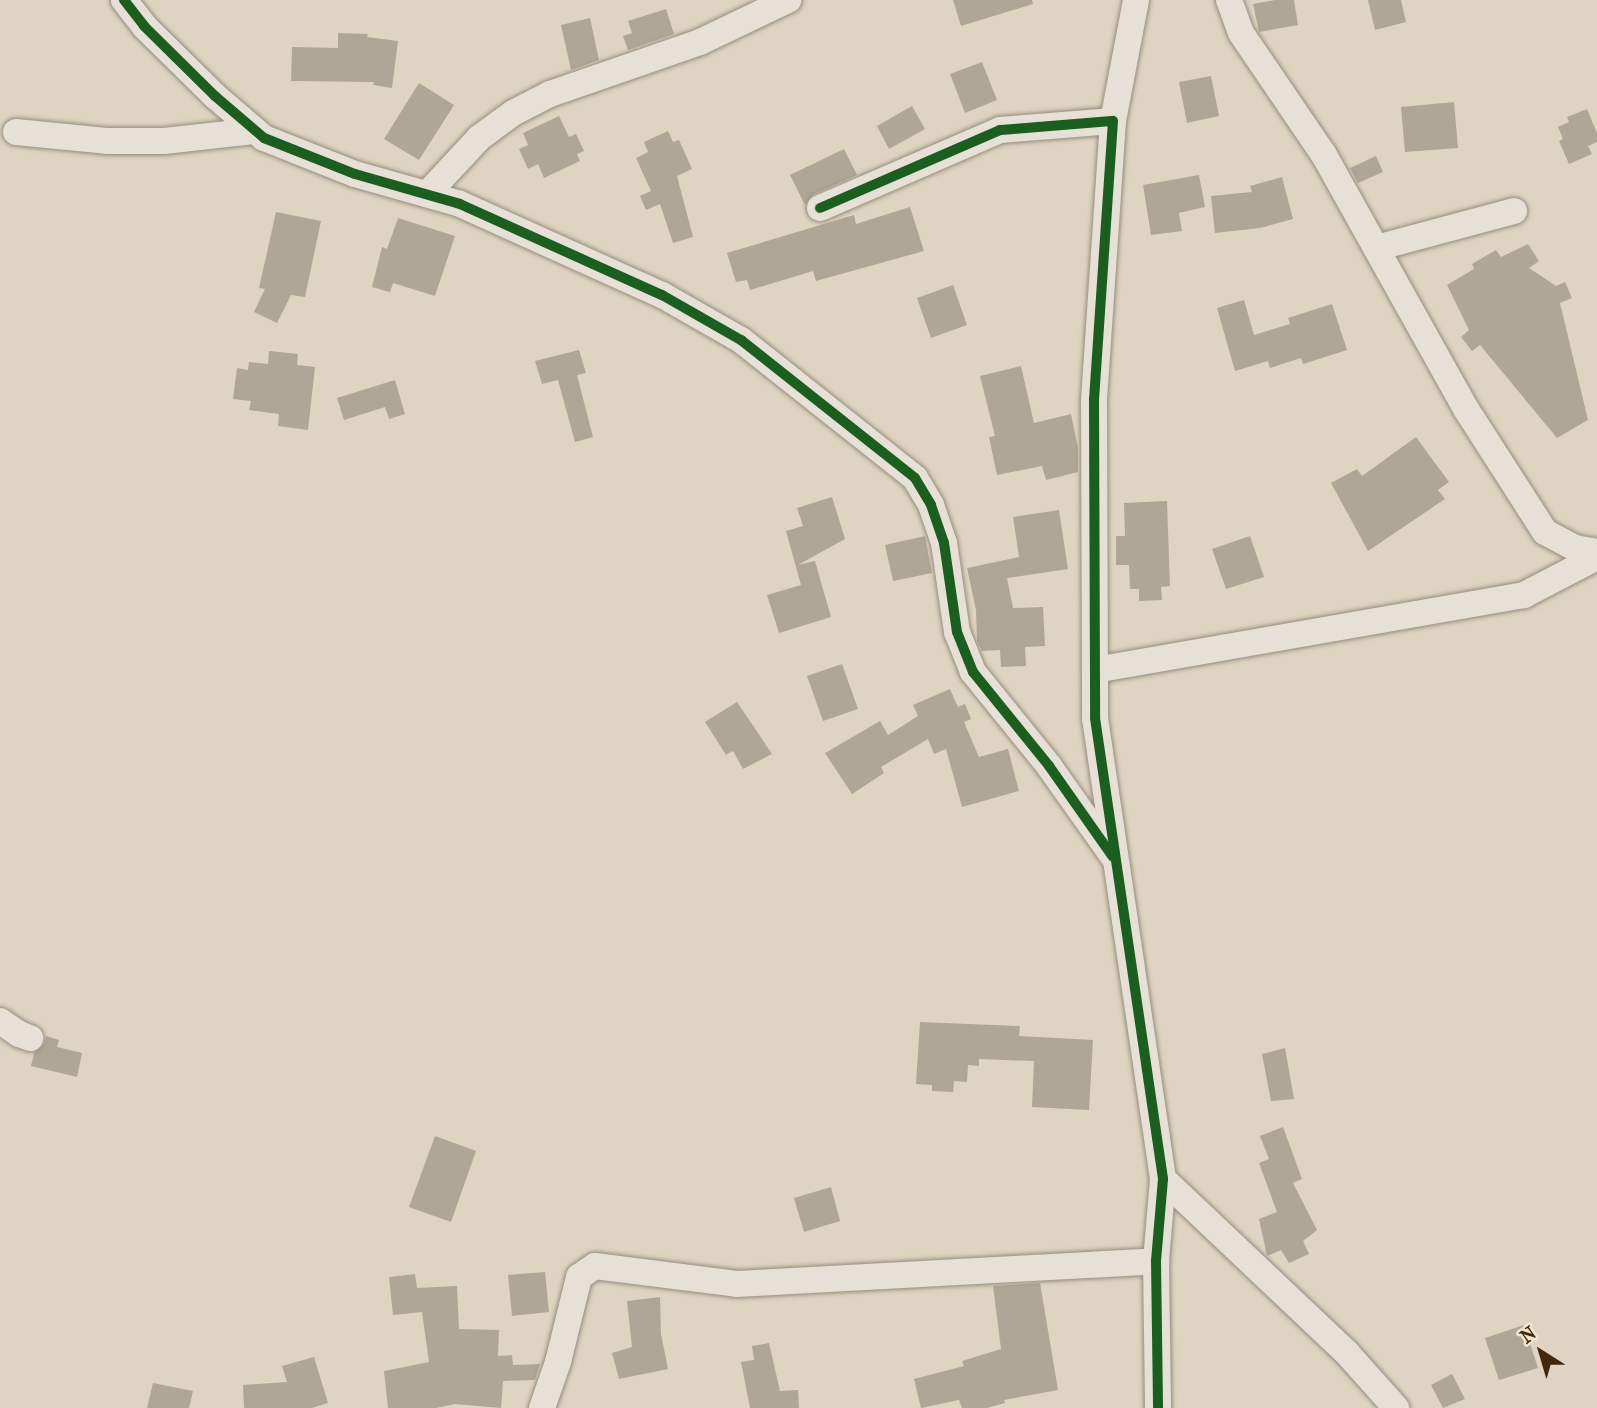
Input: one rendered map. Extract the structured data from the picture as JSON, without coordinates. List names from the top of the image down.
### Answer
{
  "north": "top left"
}
